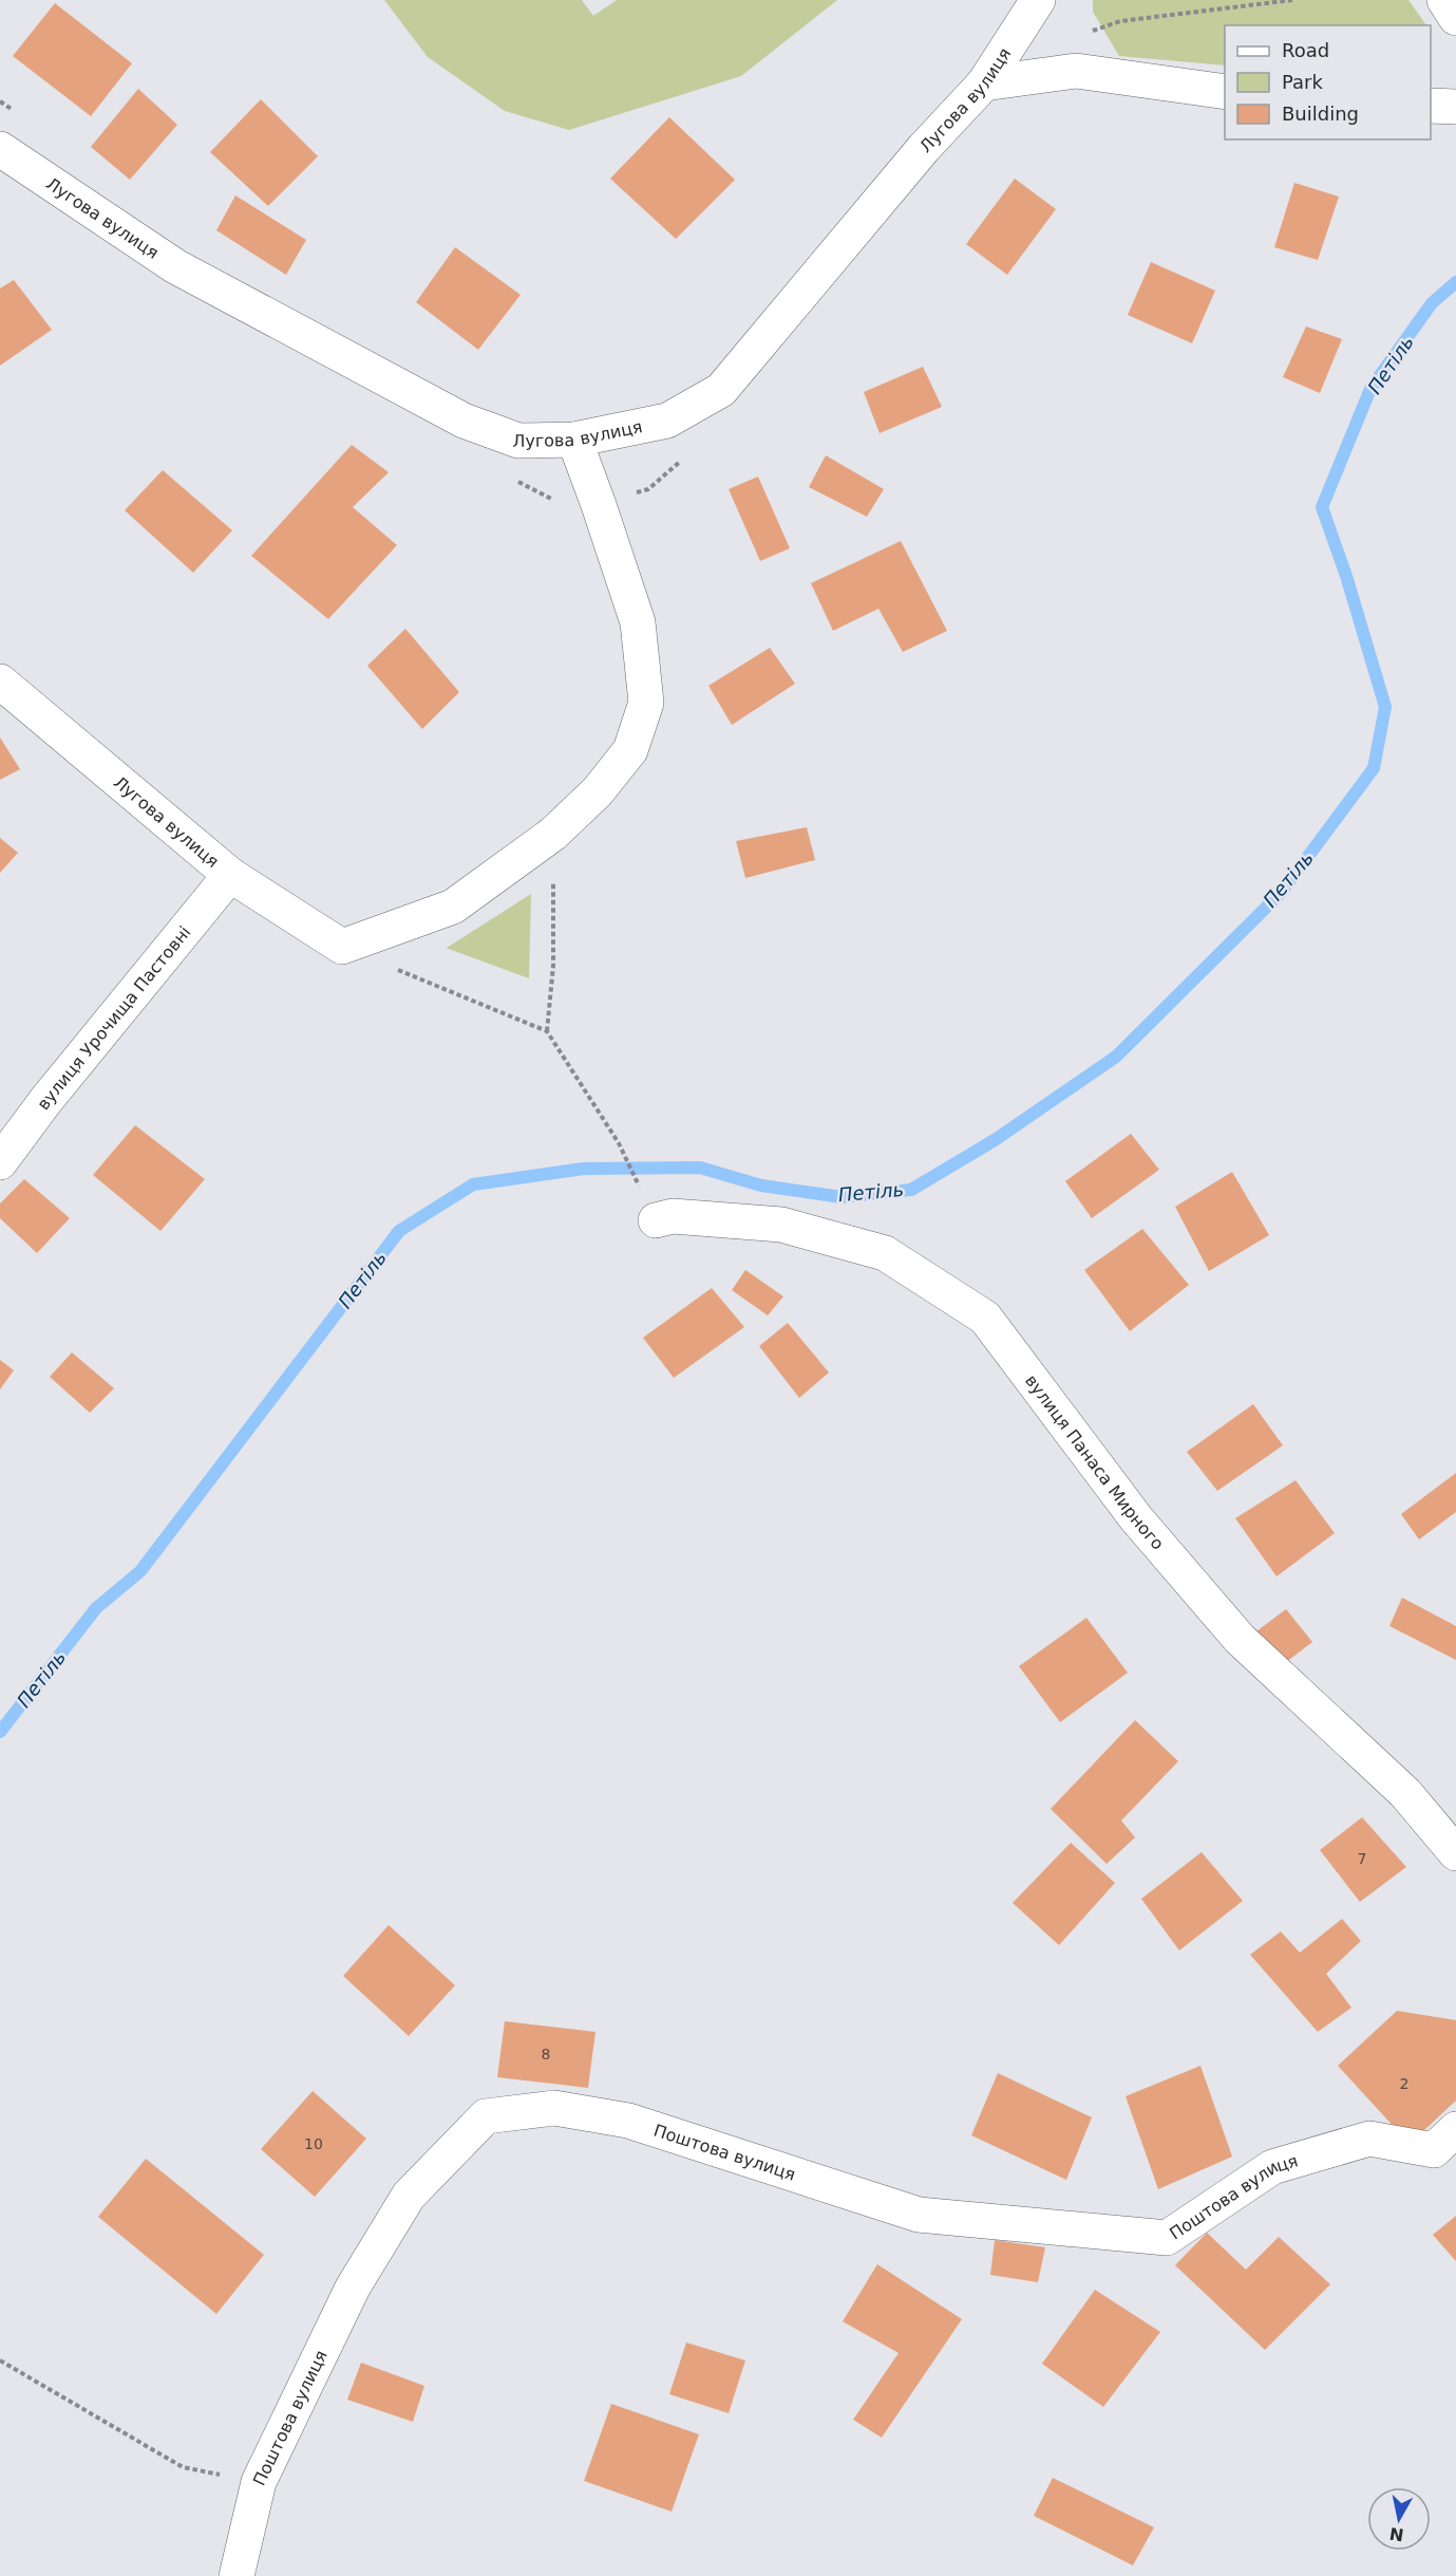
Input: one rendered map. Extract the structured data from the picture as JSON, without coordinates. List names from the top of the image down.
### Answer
{
  "streets": {
    "street": [
      "Лугова вулиця",
      "вулиця Урочища Пастовні",
      "вулиця Панаса Мирного",
      "Поштова вулиця"
    ]
  },
  "crossings": [
    ["Лугова вулиця", "вулиця Урочища Пастовні"]
  ],
  "water": ["Петіль"],
  "house_numbers": [
    "7",
    "8",
    "2",
    "10"
  ],
  "legend": ["Road", "Park", "Building"],
  "north": "bottom"
}
